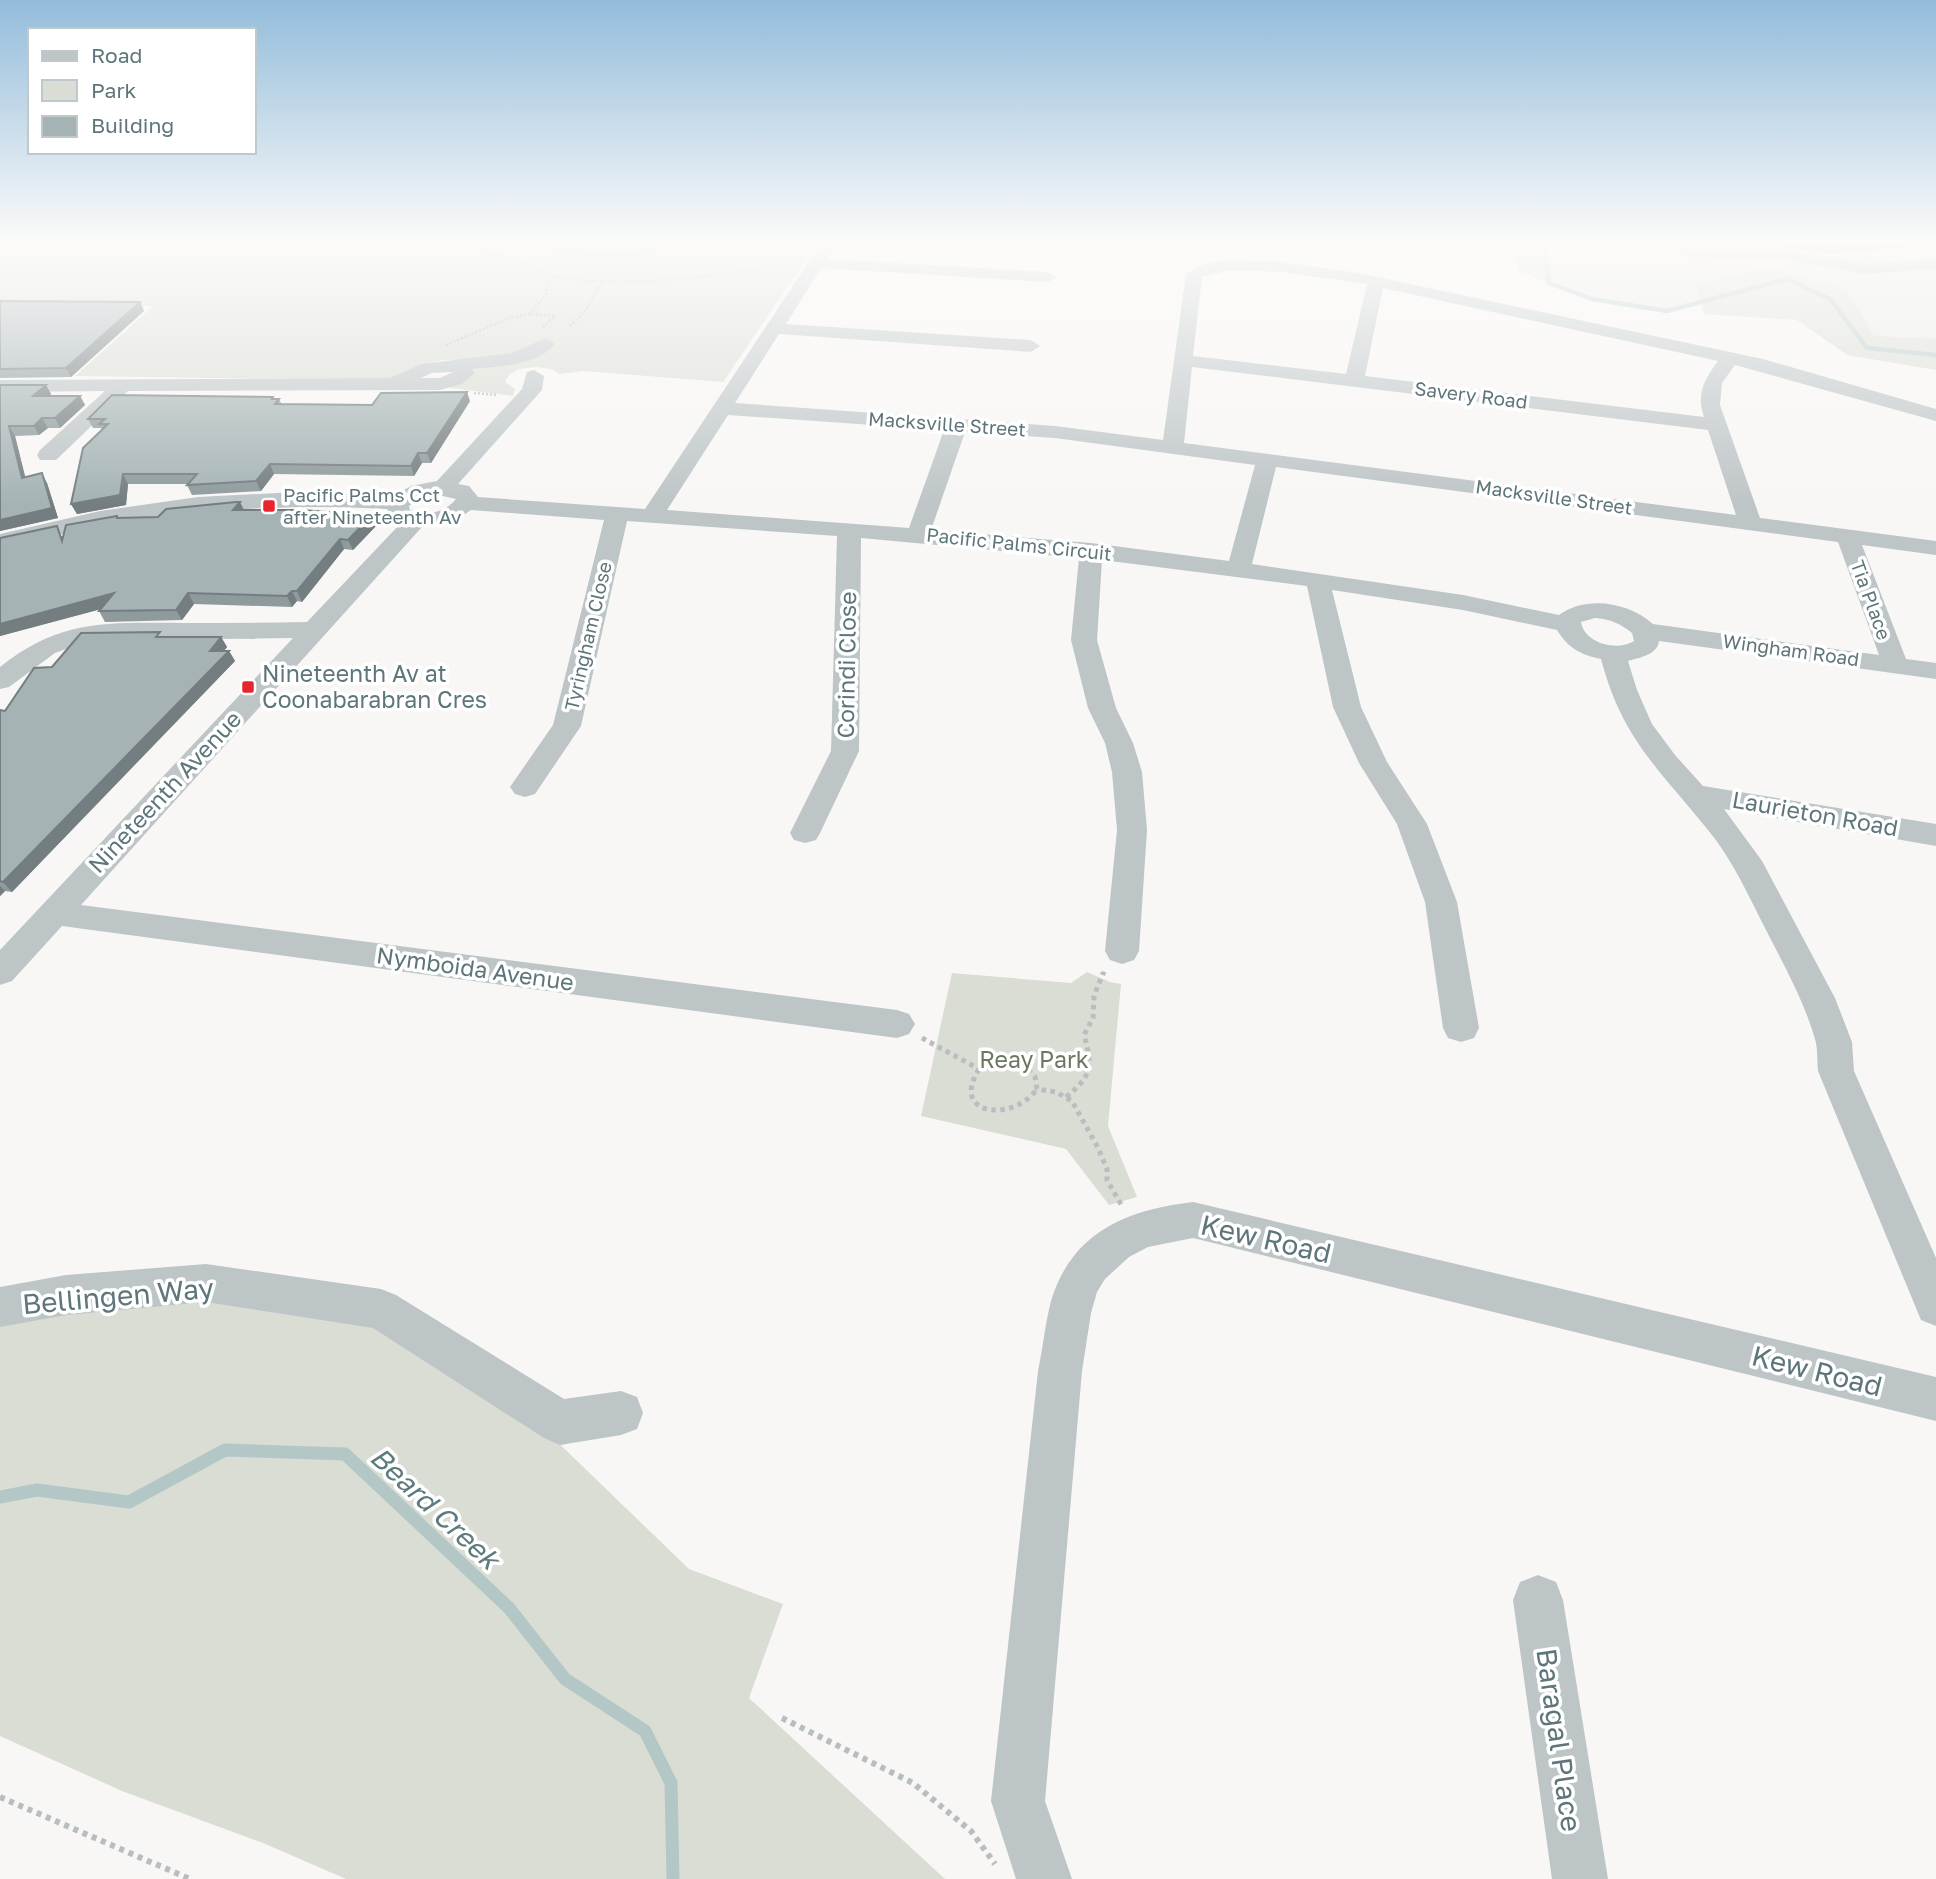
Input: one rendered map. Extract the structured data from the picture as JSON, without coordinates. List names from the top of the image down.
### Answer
{
  "streets": {
    "street": [
      "Savery Road",
      "Macksville Street",
      "Pacific Palms Circuit",
      "Tia Place",
      "Tyringham Close",
      "Wingham Road",
      "Corindi Close",
      "Nineteenth Avenue",
      "Laurieton Road",
      "Nymboida Avenue",
      "Kew Road",
      "Bellingen Way",
      "Baragal Place"
    ]
  },
  "crossings": [
    ["Macksville Street", "Tia Place"],
    ["Pacific Palms Circuit", "Tyringham Close"],
    ["Pacific Palms Circuit", "Corindi Close"],
    ["Tia Place", "Wingham Road"],
    ["Nineteenth Avenue", "Nymboida Avenue"]
  ],
  "water": ["Beard Creek"],
  "parks": ["Reay Park"],
  "places": {
    "transit": ["Pacific Palms Cct after Nineteenth Av", "Nineteenth Av at Coonabarabran Cres"]
  },
  "legend": ["Road", "Park", "Building"]
}
